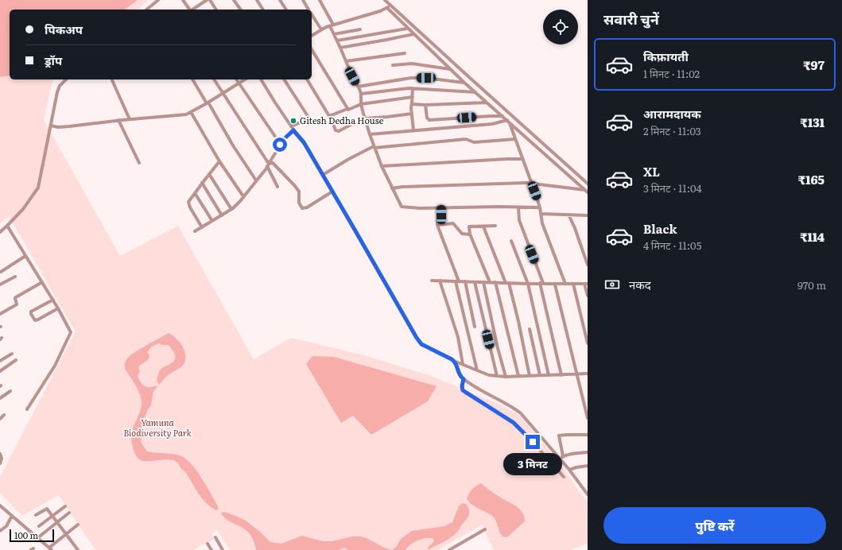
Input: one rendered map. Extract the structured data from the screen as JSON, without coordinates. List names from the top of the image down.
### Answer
{
  "parks": ["Yamuna Biodiversity Park"],
  "places": ["Gitesh Dedha House"],
  "scale_bar": "100 m",
  "page": {
    "heading": "सवारी चुनें",
    "banner": ["पिकअप", "ड्रॉप"],
    "list": [
      {
        "name": "किफ़ायती",
        "note": "1 मिनट · 11:02",
        "value": "₹97"
      },
      {
        "name": "आरामदायक",
        "note": "2 मिनट · 11:03",
        "value": "₹131"
      },
      {
        "name": "XL",
        "note": "3 मिनट · 11:04",
        "value": "₹165"
      },
      {
        "name": "Black",
        "note": "4 मिनट · 11:05",
        "value": "₹114"
      }
    ],
    "pay": ["नकद", "970 m"],
    "bubble": "3 मिनट",
    "buttons": "पुष्टि करें",
    "scale": "100 m"
  }
}
